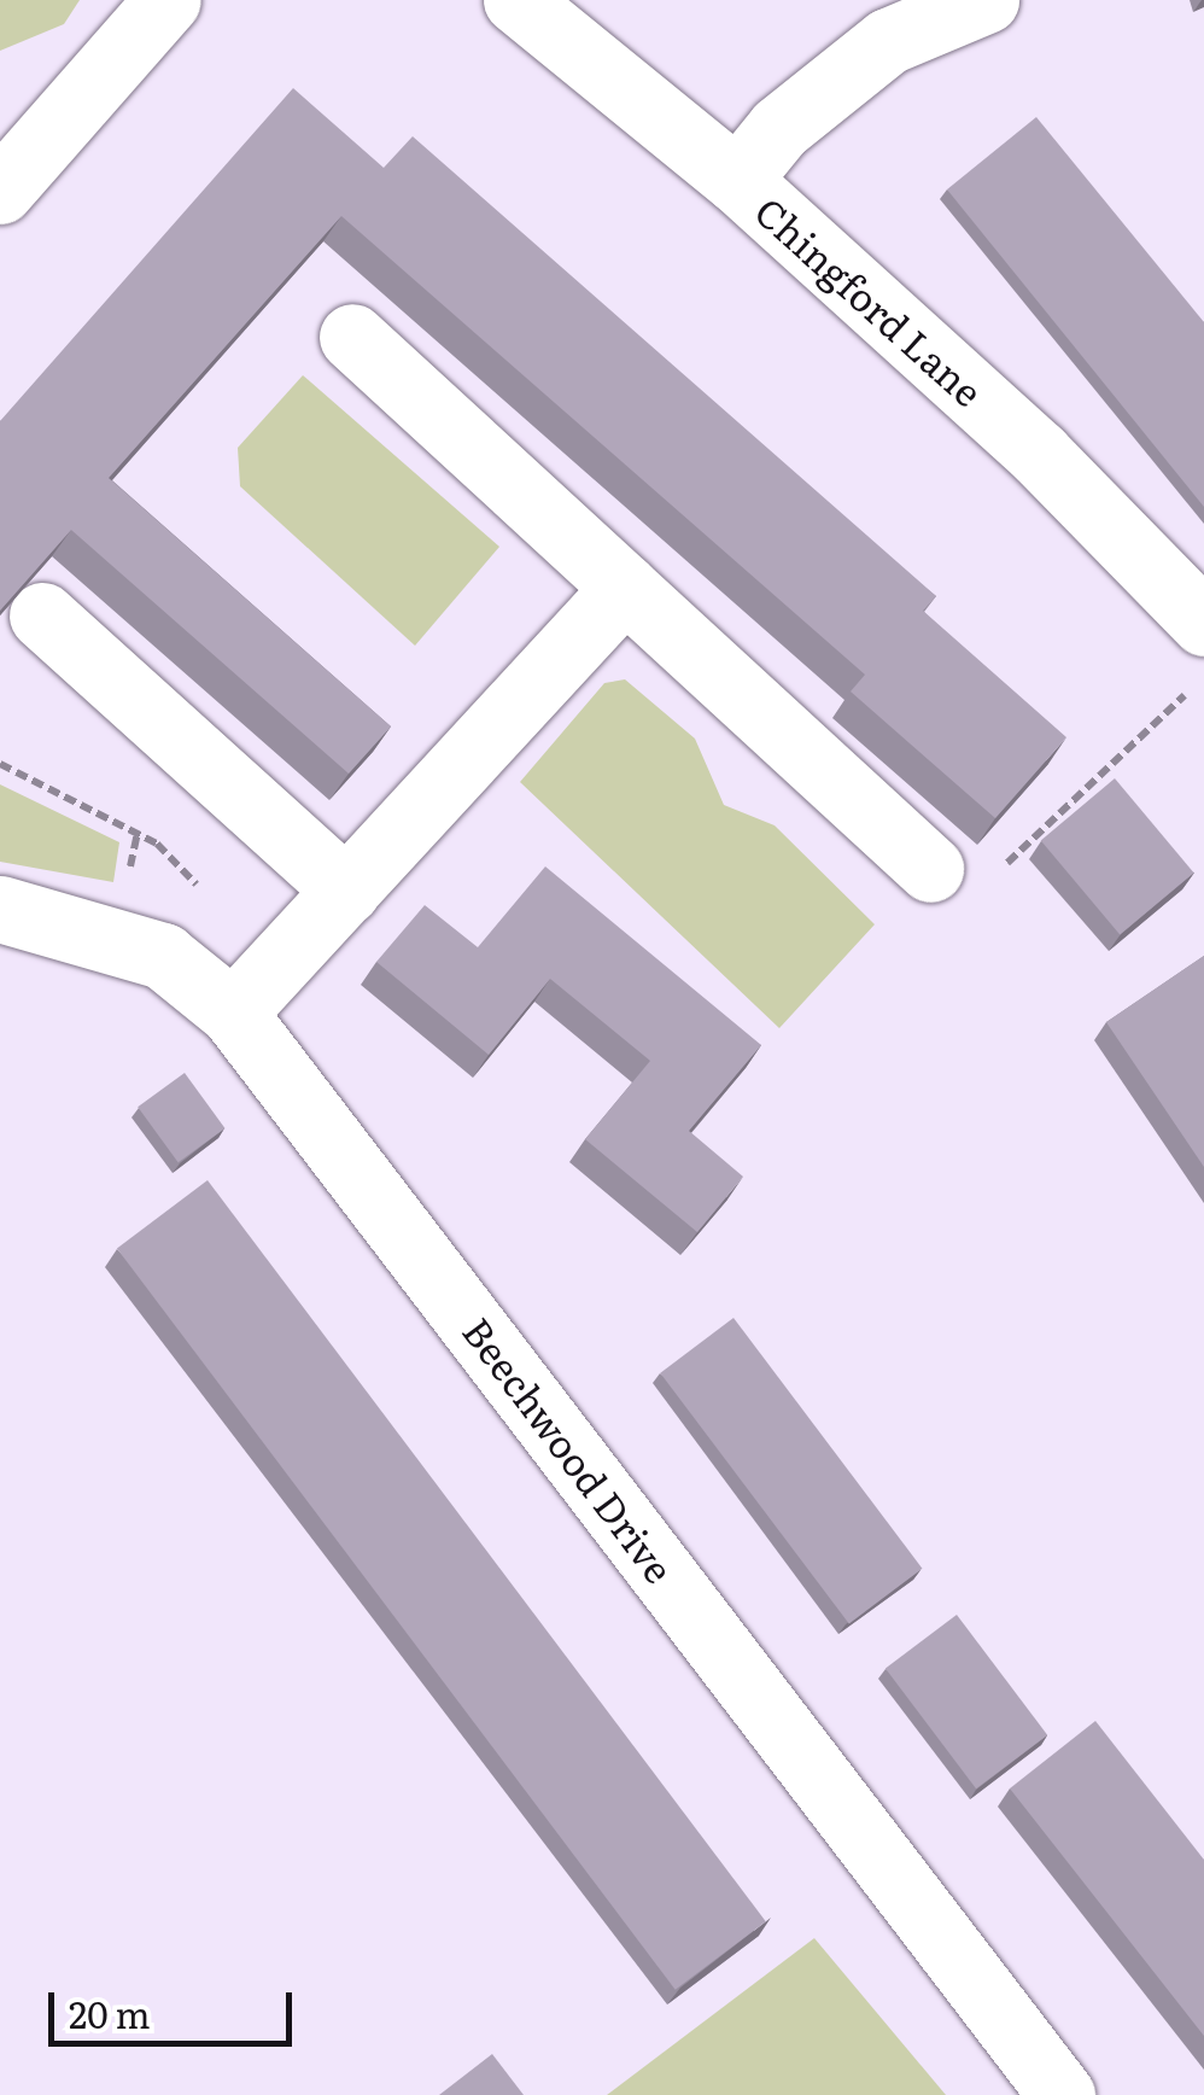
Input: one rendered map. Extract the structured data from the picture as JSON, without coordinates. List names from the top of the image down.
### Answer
{
  "streets": {
    "street": ["Chingford Lane", "Beechwood Drive"]
  },
  "scale_bar": "20 m"
}
